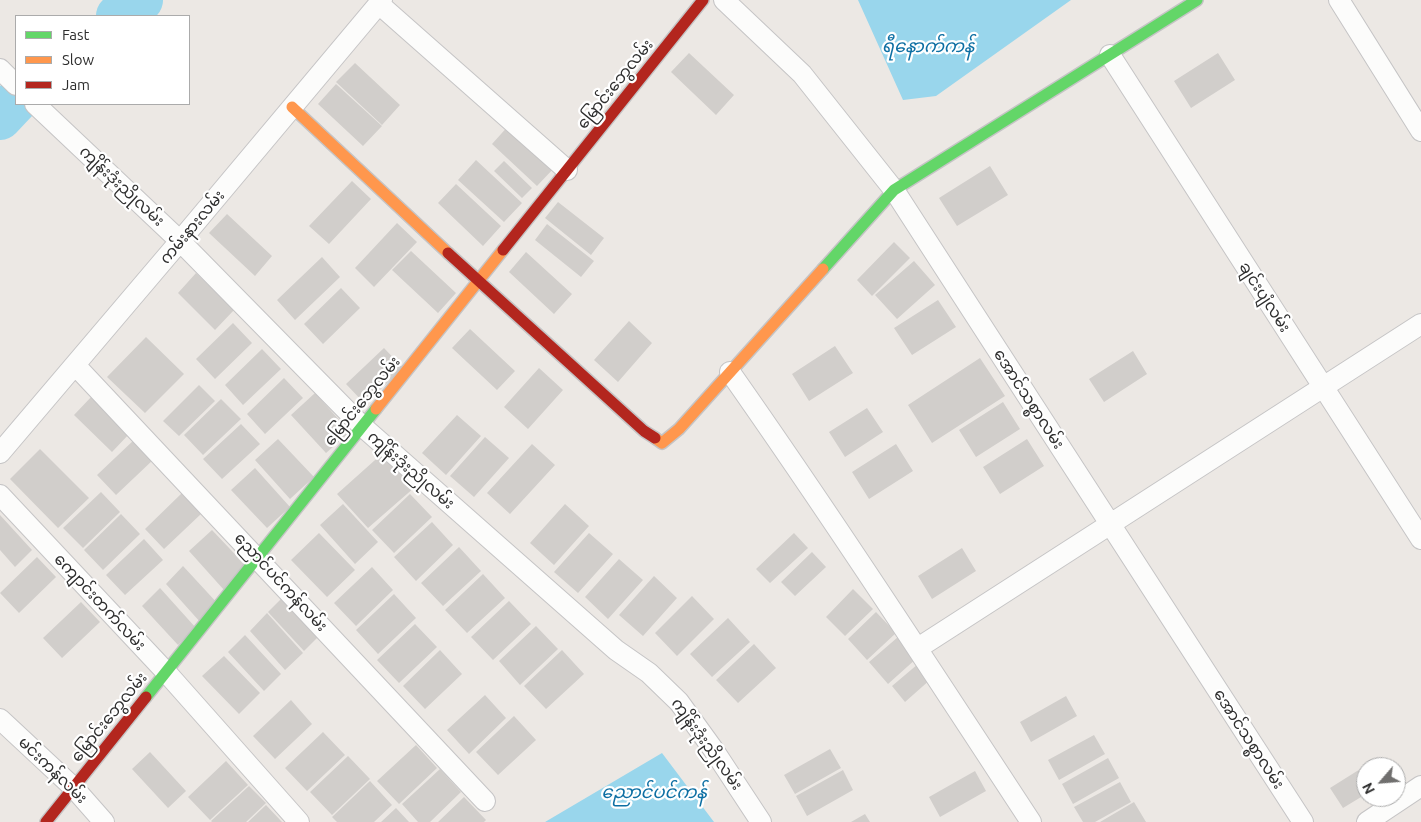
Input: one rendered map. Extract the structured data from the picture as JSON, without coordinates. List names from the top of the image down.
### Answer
{
  "streets": {
    "street": [
      "မြောင်းဘွေလမ်း",
      "ကျိန်းဒုံးညိုလမ်း",
      "ကမ်းနားလမ်း",
      "ချင်းပျံလမ်း",
      "အောင်သစ္စာလမ်း",
      "ညောင်ပင်ကန်လမ်း",
      "ကျောင်းတက်လမ်း",
      "မင်းကန်လမ်း"
    ]
  },
  "crossings": [
    ["မြောင်းဘွေလမ်း", "ကျိန်းဒုံးညိုလမ်း"],
    ["မြောင်းဘွေလမ်း", "ညောင်ပင်ကန်လမ်း"],
    ["မြောင်းဘွေလမ်း", "ကျောင်းတက်လမ်း"],
    ["မြောင်းဘွေလမ်း", "မင်းကန်လမ်း"],
    ["ကျိန်းဒုံးညိုလမ်း", "ကမ်းနားလမ်း"],
    ["ကမ်းနားလမ်း", "ညောင်ပင်ကန်လမ်း"]
  ],
  "water": ["ရီနောက်ကန်", "ညောင်ပင်ကန်"],
  "legend": ["Fast", "Slow", "Jam"],
  "north": "bottom left"
}
